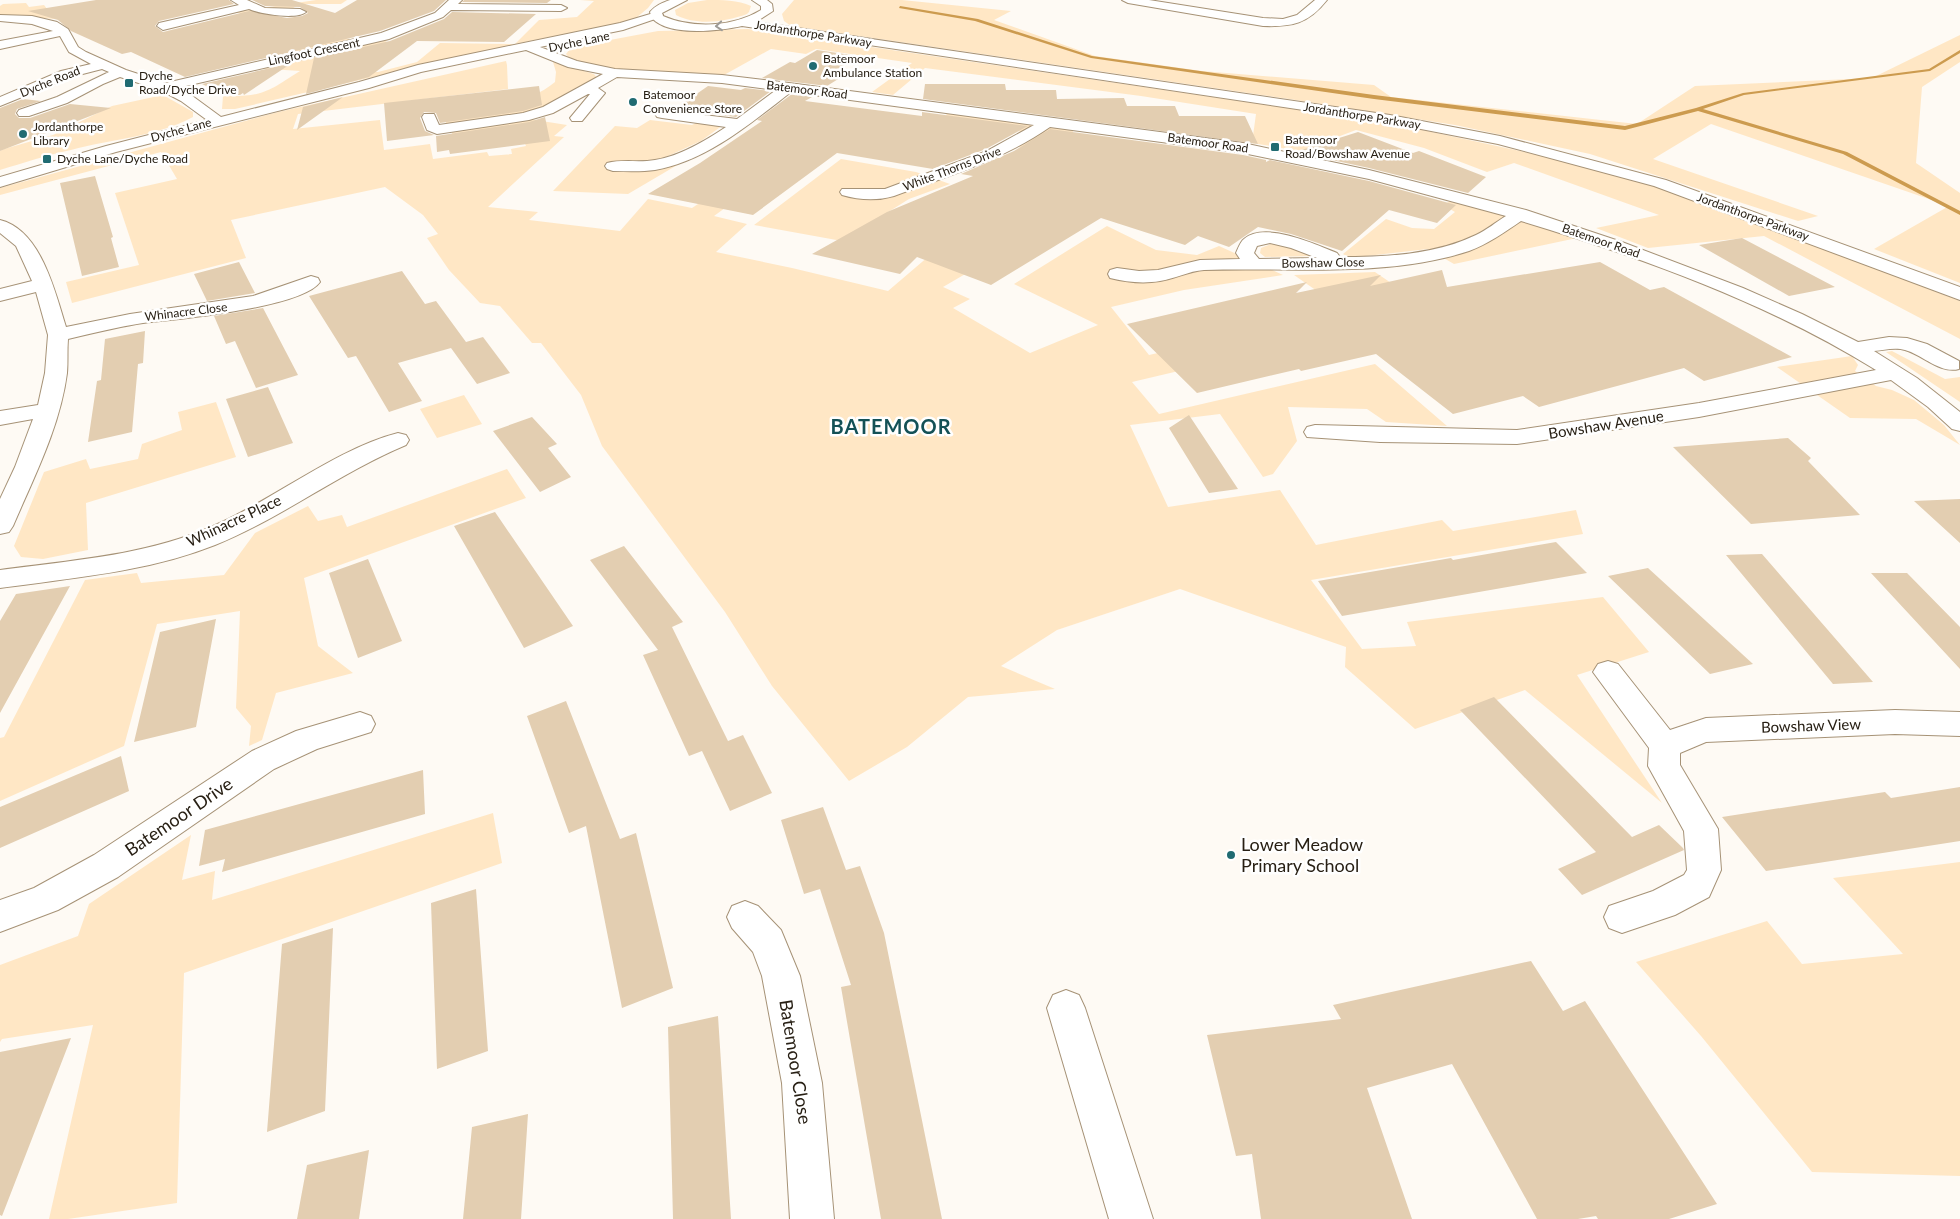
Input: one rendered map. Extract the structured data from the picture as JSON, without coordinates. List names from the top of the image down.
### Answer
{
  "streets": {
    "street": [
      "Jordanthorpe Parkway",
      "Dyche Lane",
      "Lingfoot Crescent",
      "Dyche Road",
      "Batemoor Road",
      "White Thorns Drive",
      "Bowshaw Close",
      "Whinacre Close",
      "Bowshaw Avenue",
      "Whinacre Place",
      "Bowshaw View",
      "Batemoor Drive",
      "Batemoor Close"
    ]
  },
  "crossings": [
    ["Jordanthorpe Parkway", "Dyche Lane"],
    ["Dyche Lane", "Dyche Road"],
    ["Dyche Lane", "Batemoor Road"],
    ["Lingfoot Crescent", "Dyche Road"],
    ["Batemoor Road", "White Thorns Drive"],
    ["Batemoor Road", "Bowshaw Close"],
    ["Batemoor Road", "Bowshaw Avenue"]
  ],
  "districts": ["BATEMOOR"],
  "places": {
    "other": [
      "Batemoor Ambulance Station",
      "Batemoor Convenience Store",
      "Jordanthorpe Library",
      "Lower Meadow Primary School"
    ],
    "transit": ["Dyche Road/Dyche Drive", "Batemoor Road/Bowshaw Avenue", "Dyche Lane/Dyche Road"]
  }
}
